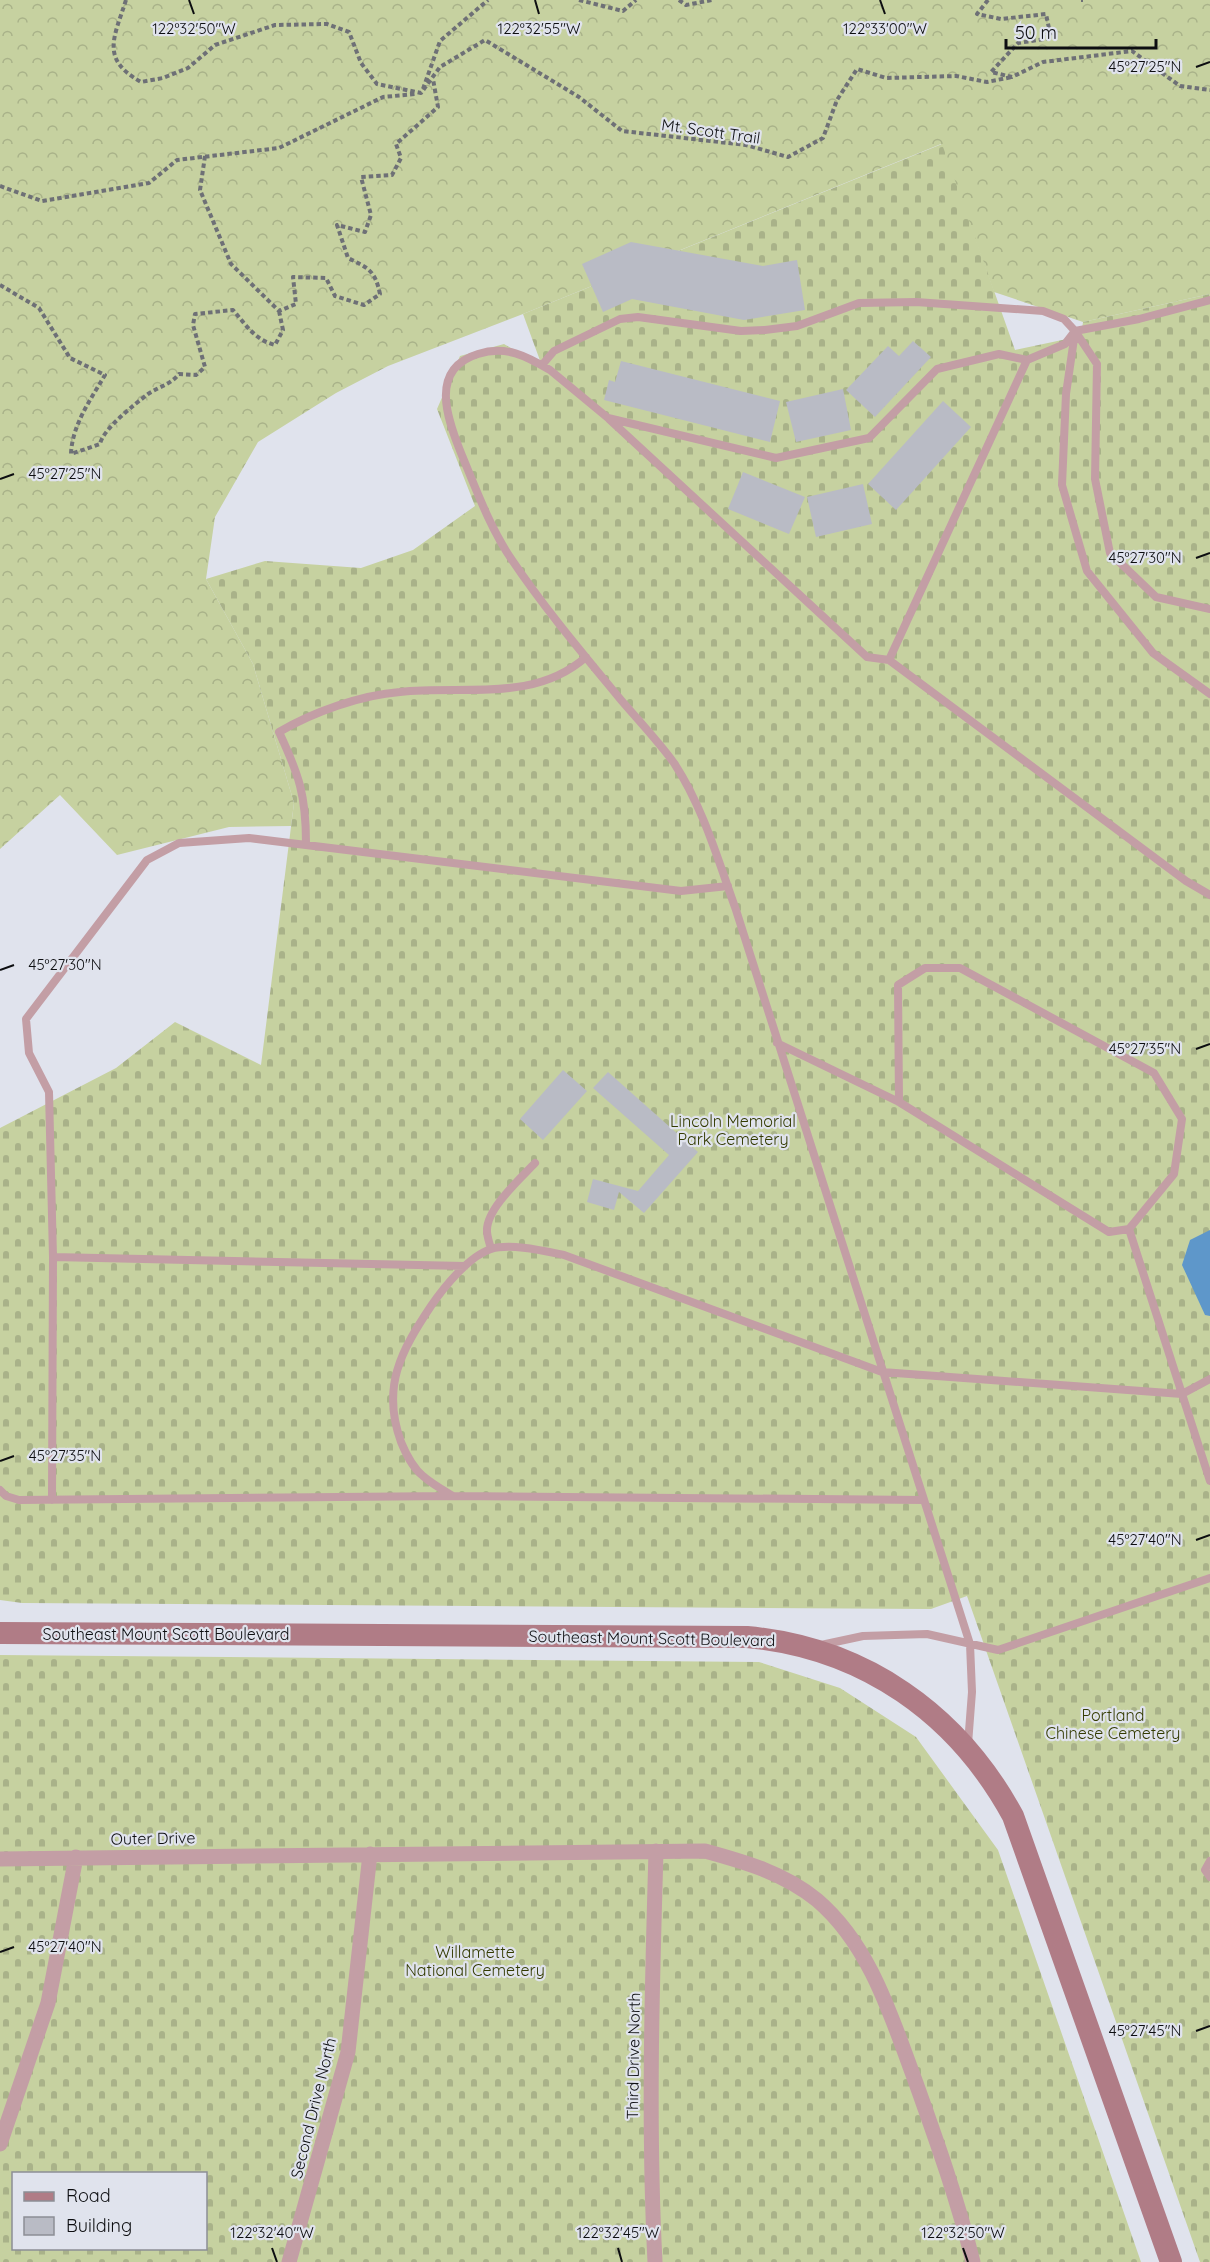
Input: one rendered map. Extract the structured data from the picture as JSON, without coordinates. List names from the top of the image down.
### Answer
{
  "streets": {
    "main road": ["Southeast Mount Scott Boulevard"],
    "street": ["Outer Drive", "Third Drive North", "Second Drive North"],
    "path": ["Mt. Scott Trail"]
  },
  "crossings": [
    ["Outer Drive", "Third Drive North"],
    ["Outer Drive", "Second Drive North"]
  ],
  "parks": ["Lincoln Memorial Park Cemetery", "Portland Chinese Cemetery", "Willamette National Cemetery"],
  "legend": ["Road", "Building"],
  "scale_bar": "50 m",
  "coordinates": [
    "122°33'00\"W",
    "122°32'50\"W",
    "122°32'55\"W",
    "45°27'25\"N",
    "45°27'30\"N",
    "45°27'35\"N",
    "45°27'40\"N",
    "45°27'45\"N",
    "122°32'40\"W",
    "122°32'45\"W"
  ]
}
